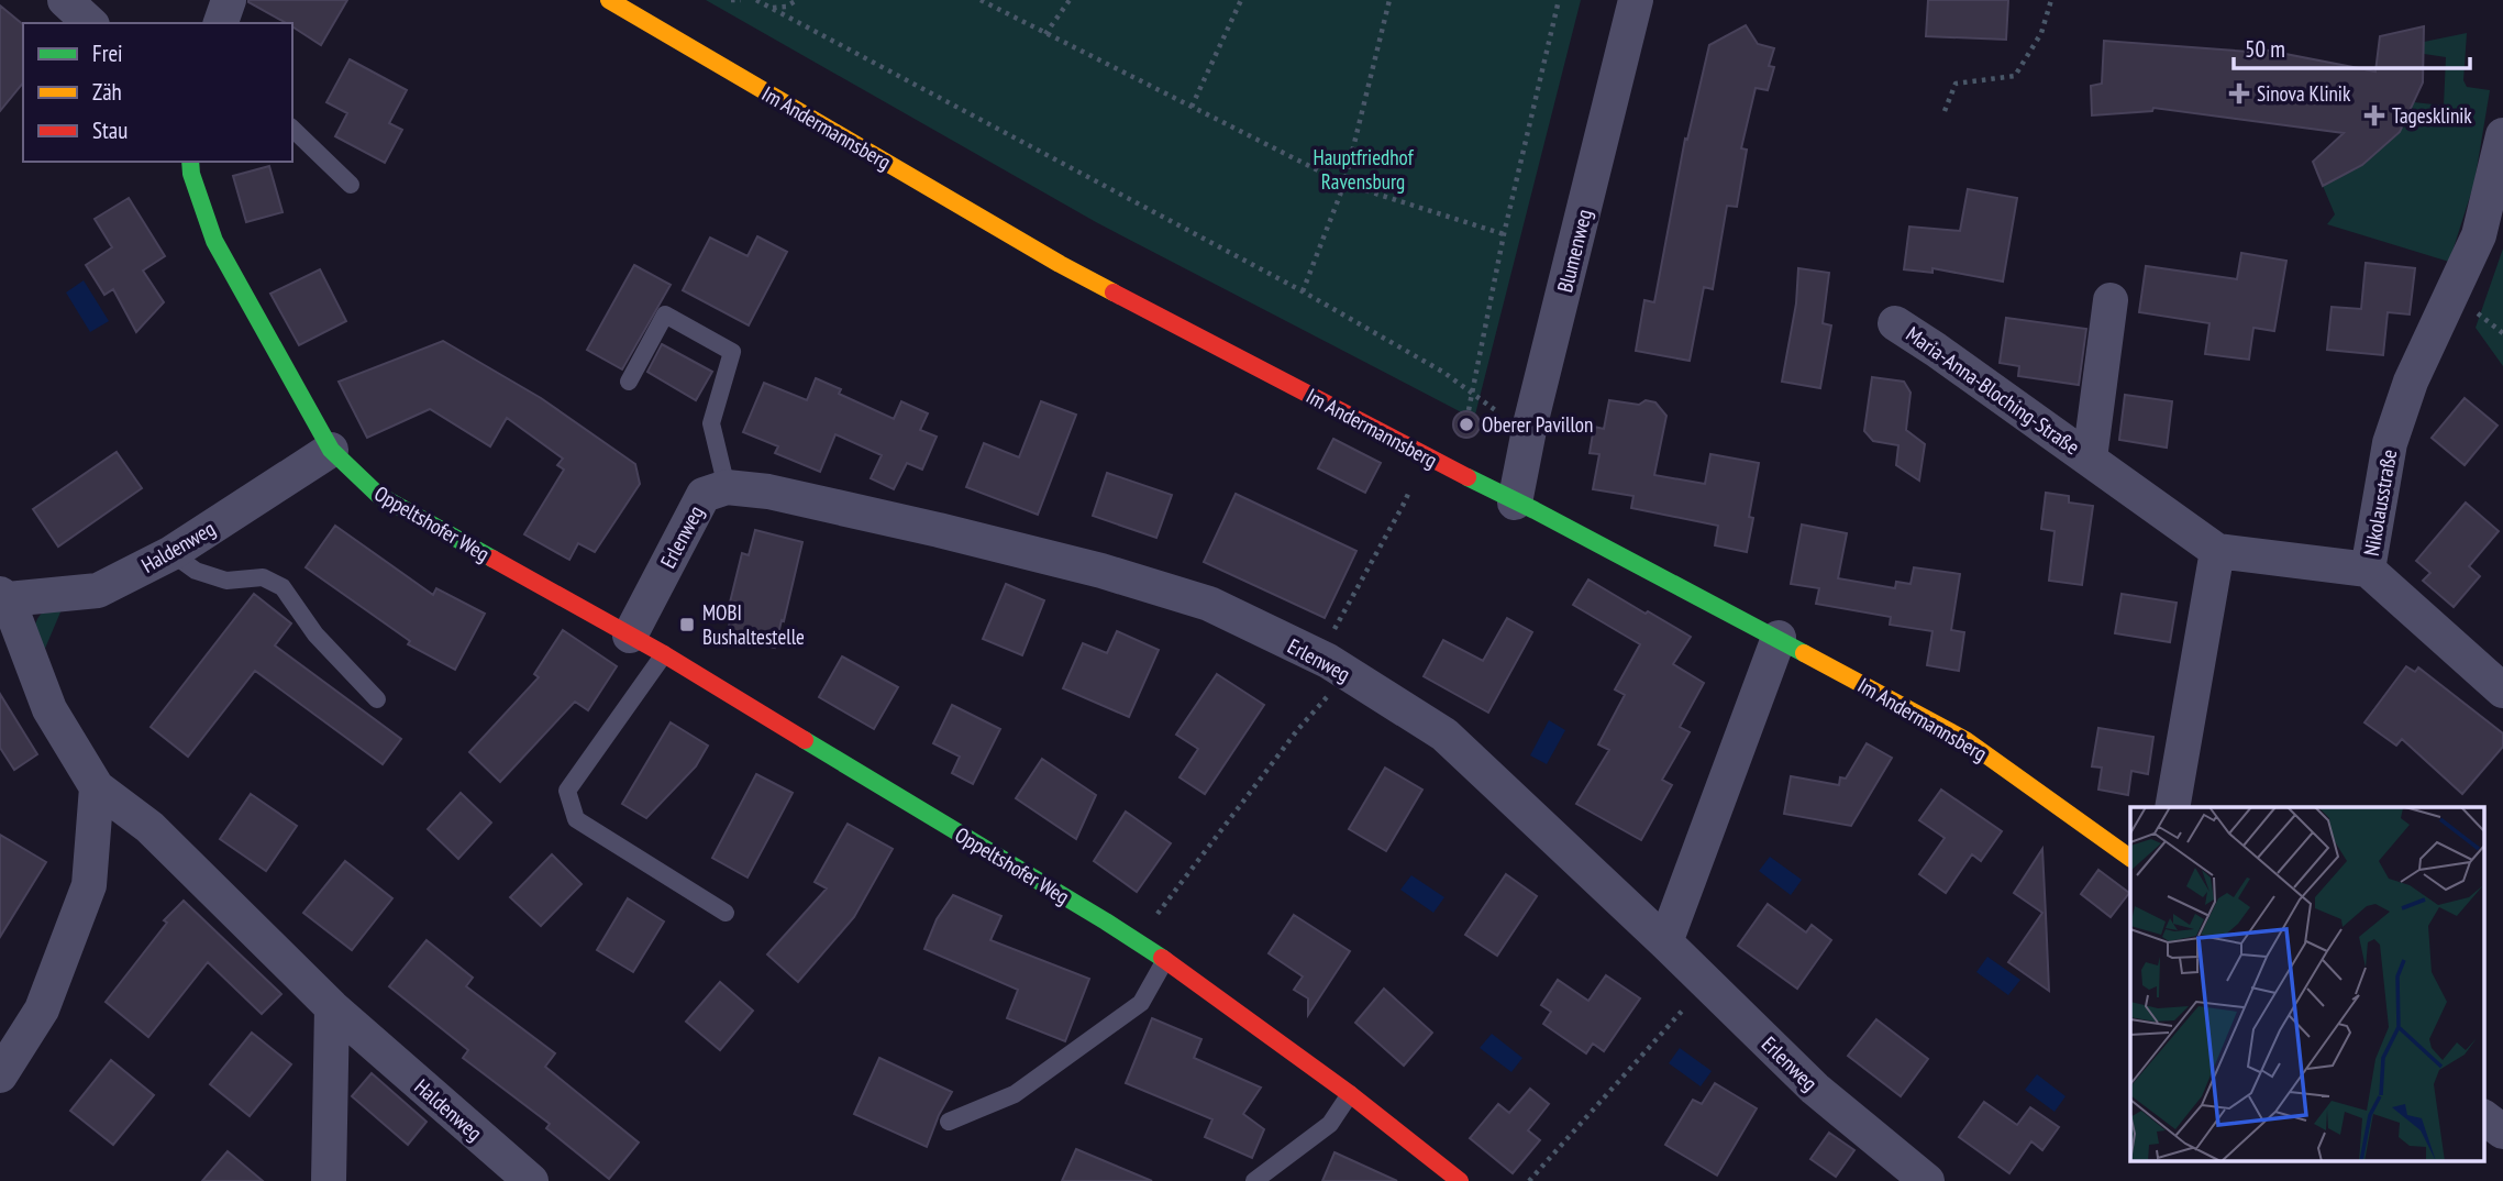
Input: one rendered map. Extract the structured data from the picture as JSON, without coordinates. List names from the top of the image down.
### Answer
{
  "streets": {
    "street": [
      "Im Andermannsberg",
      "Blumenweg",
      "Maria-Anna-Bloching-Straße",
      "Nikolausstraße",
      "Oppeltshofer Weg",
      "Erlenweg",
      "Haldenweg"
    ]
  },
  "crossings": [
    ["Im Andermannsberg", "Blumenweg"],
    ["Maria-Anna-Bloching-Straße", "Nikolausstraße"],
    ["Oppeltshofer Weg", "Erlenweg"],
    ["Oppeltshofer Weg", "Haldenweg"]
  ],
  "parks": ["Hauptfriedhof Ravensburg"],
  "places": {
    "health": ["Sinova Klinik", "Tagesklinik"],
    "other": ["Oberer Pavillon"],
    "transit": ["MOBI Bushaltestelle"]
  },
  "legend": ["Frei", "Zäh", "Stau"],
  "scale_bar": "50 m"
}
